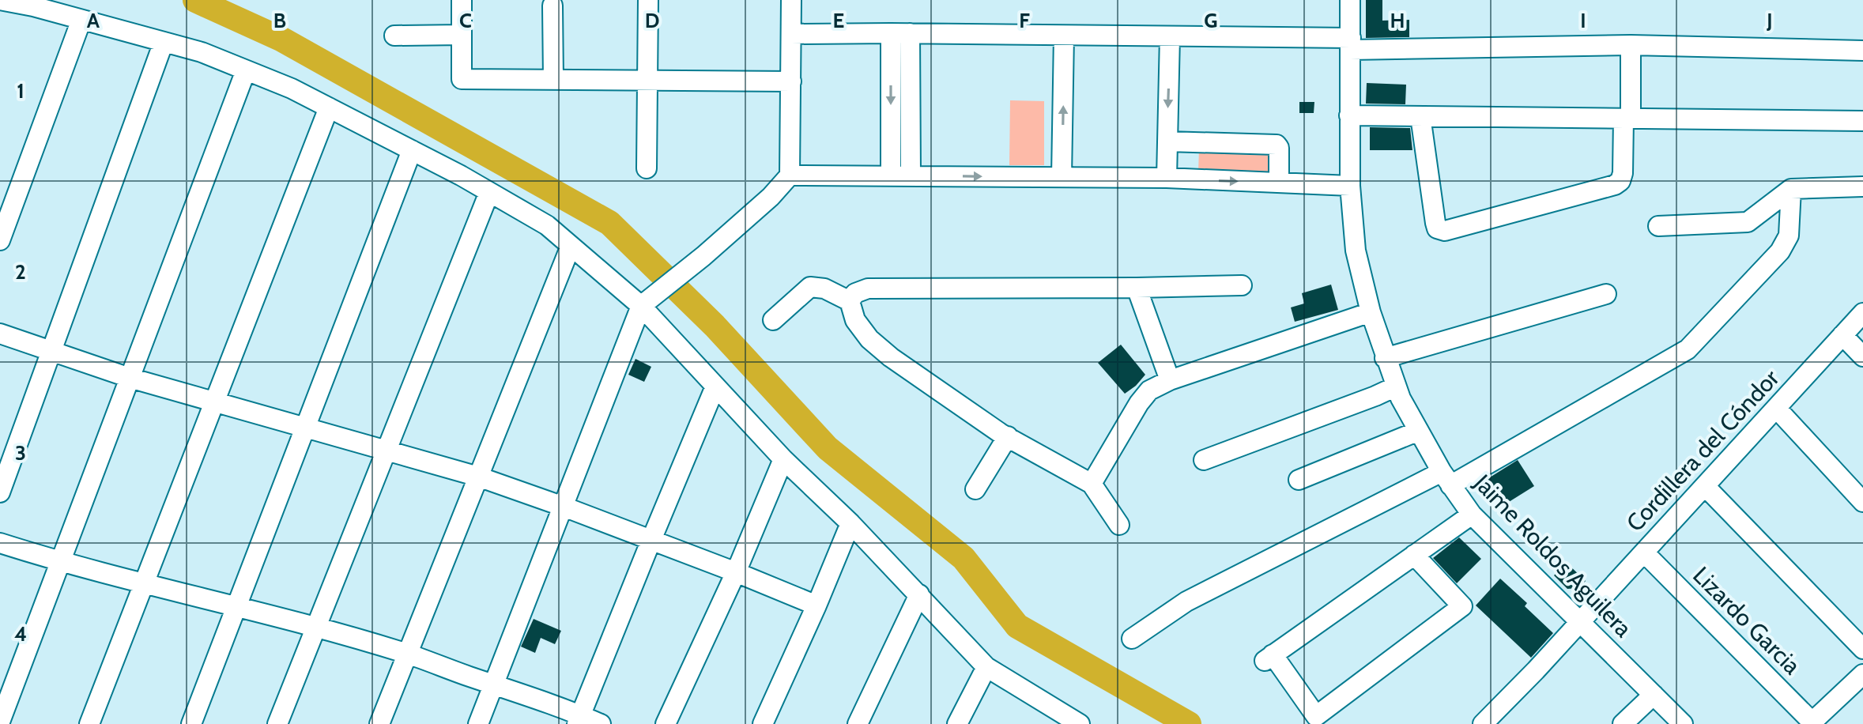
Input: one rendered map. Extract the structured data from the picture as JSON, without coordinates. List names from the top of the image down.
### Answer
{
  "streets": {
    "street": ["Cordillera del Cóndor", "Jaime Roldos Aguilera", "Lizardo Garcia"]
  },
  "crossings": [
    ["Cordillera del Cóndor", "Jaime Roldos Aguilera"],
    ["Cordillera del Cóndor", "Lizardo Garcia"]
  ],
  "grid": {
    "columns": [
      "A",
      "B",
      "C",
      "D",
      "E",
      "F",
      "G",
      "H",
      "I",
      "J"
    ],
    "rows": [
      "1",
      "2",
      "3",
      "4"
    ]
  }
}
